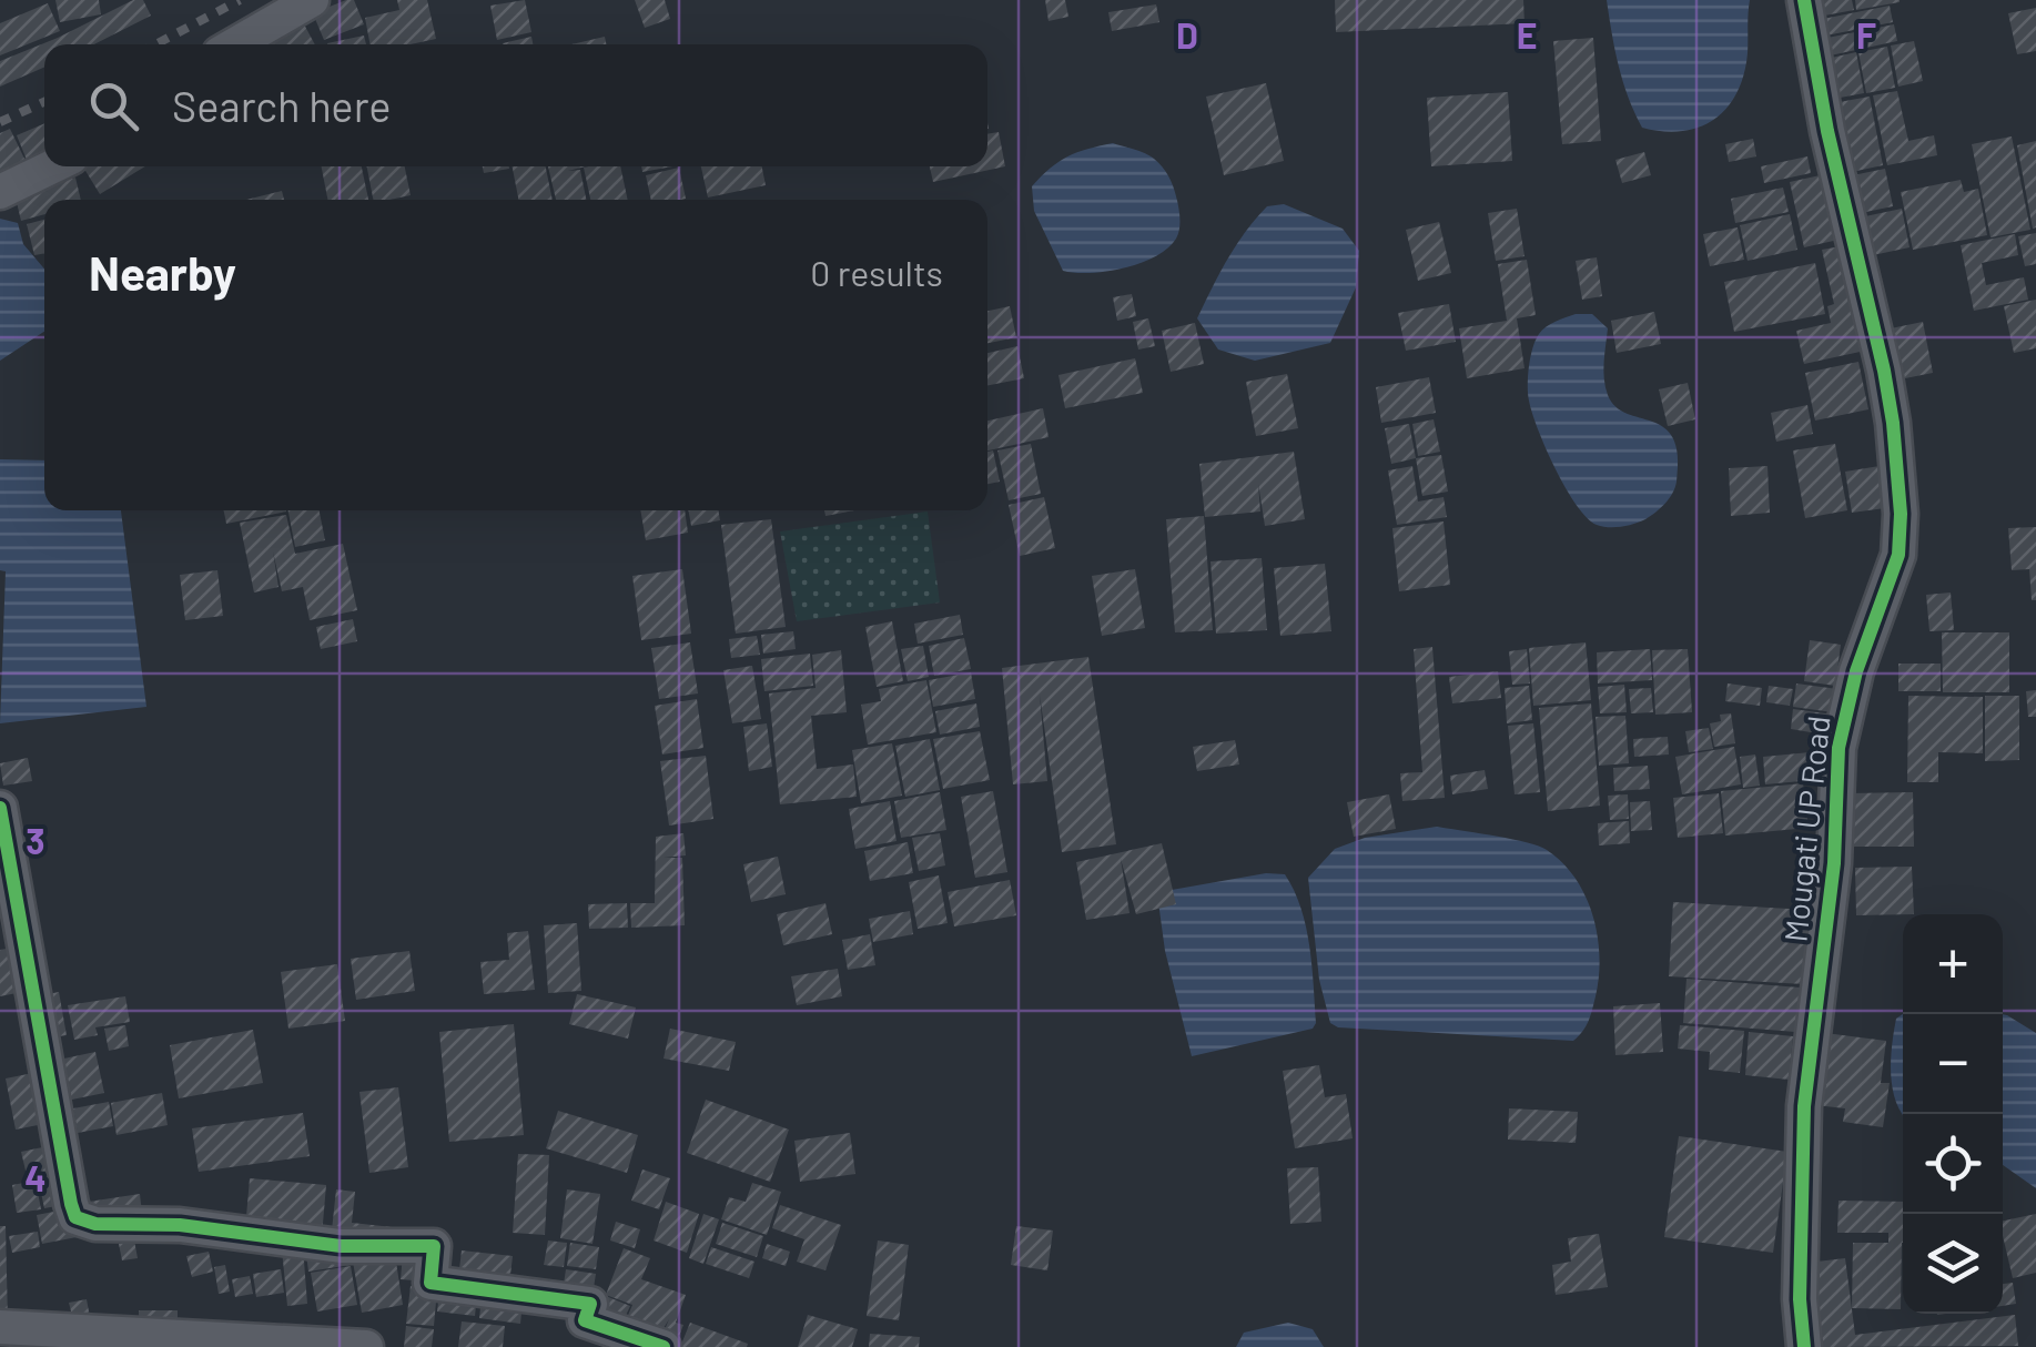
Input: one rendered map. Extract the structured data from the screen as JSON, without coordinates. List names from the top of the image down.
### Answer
{
  "streets": {
    "street": ["Mougati UP Road"]
  },
  "page": {
    "search": "Search here",
    "heading": ["Nearby", "0 results"],
    "map_buttons": ["+", "−"]
  },
  "grid": {
    "columns": ["D", "E", "F"],
    "rows": ["3", "4"]
  }
}
